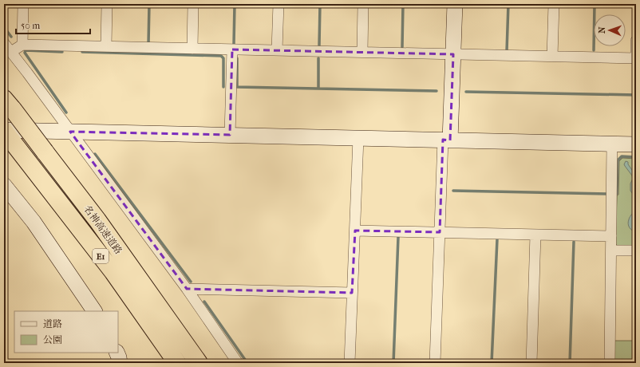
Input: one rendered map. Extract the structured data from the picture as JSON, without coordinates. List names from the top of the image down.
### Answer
{
  "streets": {
    "highway": ["名神高速道路", "E1"]
  },
  "legend": ["道路", "公園"],
  "scale_bar": "50 m",
  "north": "left"
}
